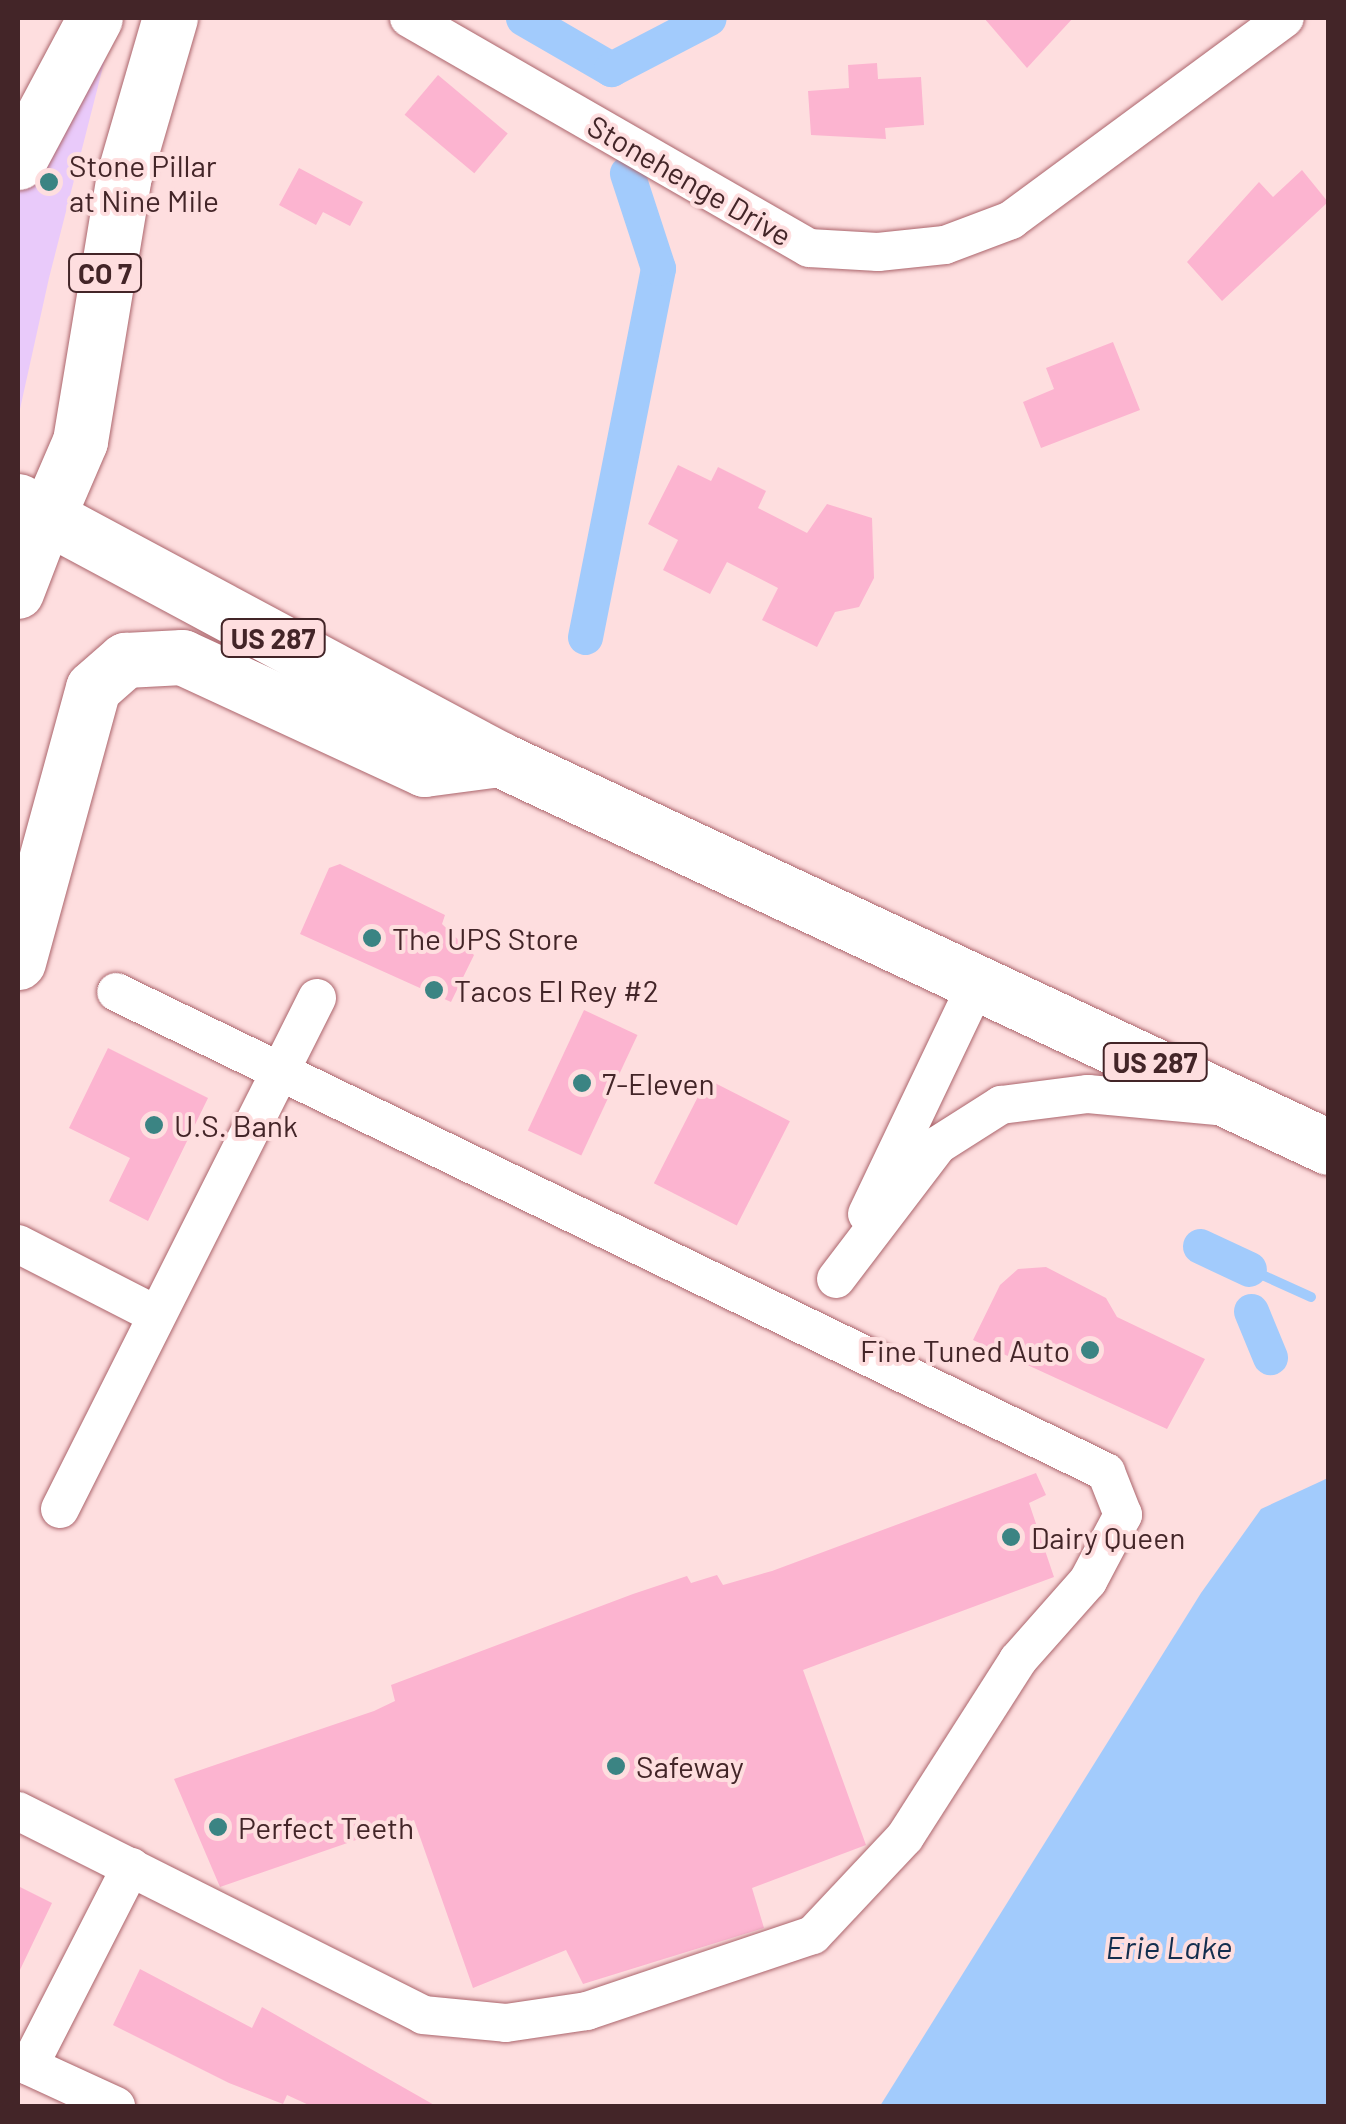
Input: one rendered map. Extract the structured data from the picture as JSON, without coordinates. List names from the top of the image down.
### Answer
{
  "streets": {
    "main road": ["CO 7", "US 287"],
    "street": ["Stonehenge Drive"]
  },
  "crossings": [
    ["CO 7", "US 287"]
  ],
  "water": ["Erie Lake"],
  "places": [
    "Stone Pillar at Nine Mile",
    "The UPS Store",
    "Tacos El Rey #2",
    "7-Eleven",
    "U.S. Bank",
    "Fine Tuned Auto",
    "Dairy Queen",
    "Safeway",
    "Perfect Teeth"
  ]
}
